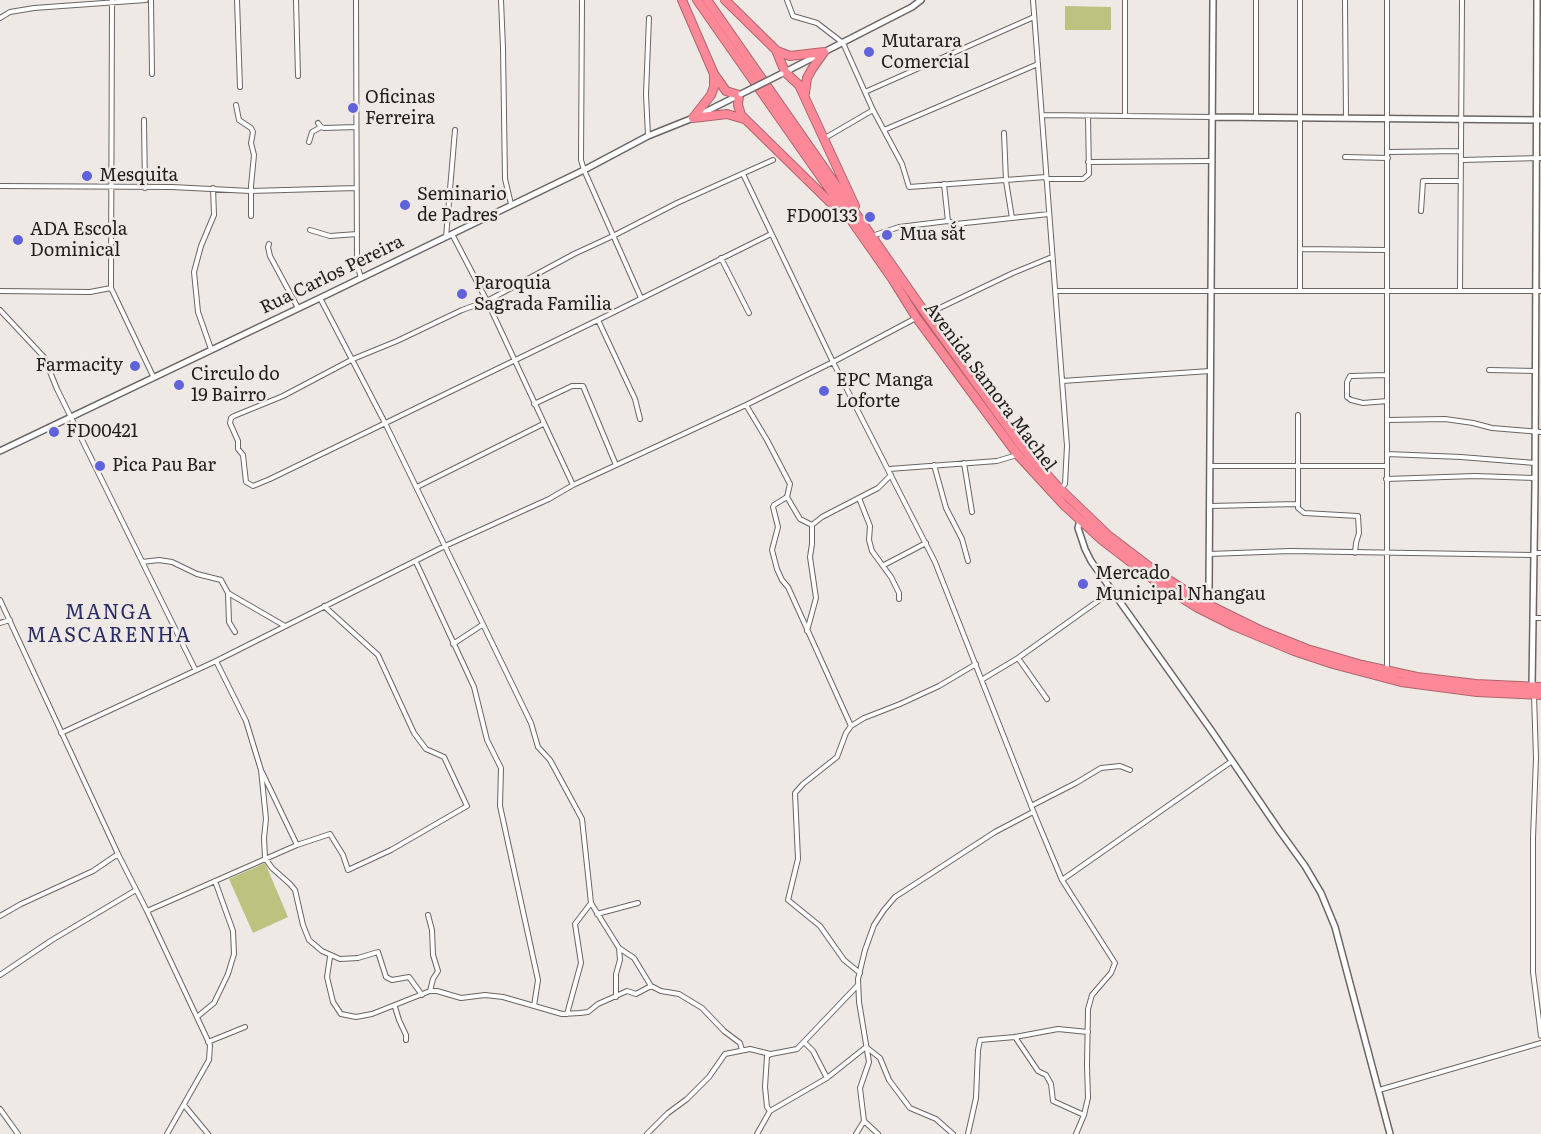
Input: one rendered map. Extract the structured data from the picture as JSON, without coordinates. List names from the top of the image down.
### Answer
{
  "streets": {
    "highway": ["Avenida Samora Machel"],
    "main road": ["Rua Carlos Pereira"]
  },
  "districts": ["MANGA MASCARENHA"],
  "places": [
    "Mutarara Comercial",
    "Oficinas Ferreira",
    "Mesquita",
    "Seminario de Padres",
    "FD00133",
    "Mua sắt",
    "ADA Escola Dominical",
    "Paroquia Sagrada Familia",
    "Farmacity",
    "Circulo do 19 Bairro",
    "EPC Manga Loforte",
    "FD00421",
    "Pica Pau Bar",
    "Mercado Municipal Nhangau"
  ]
}
